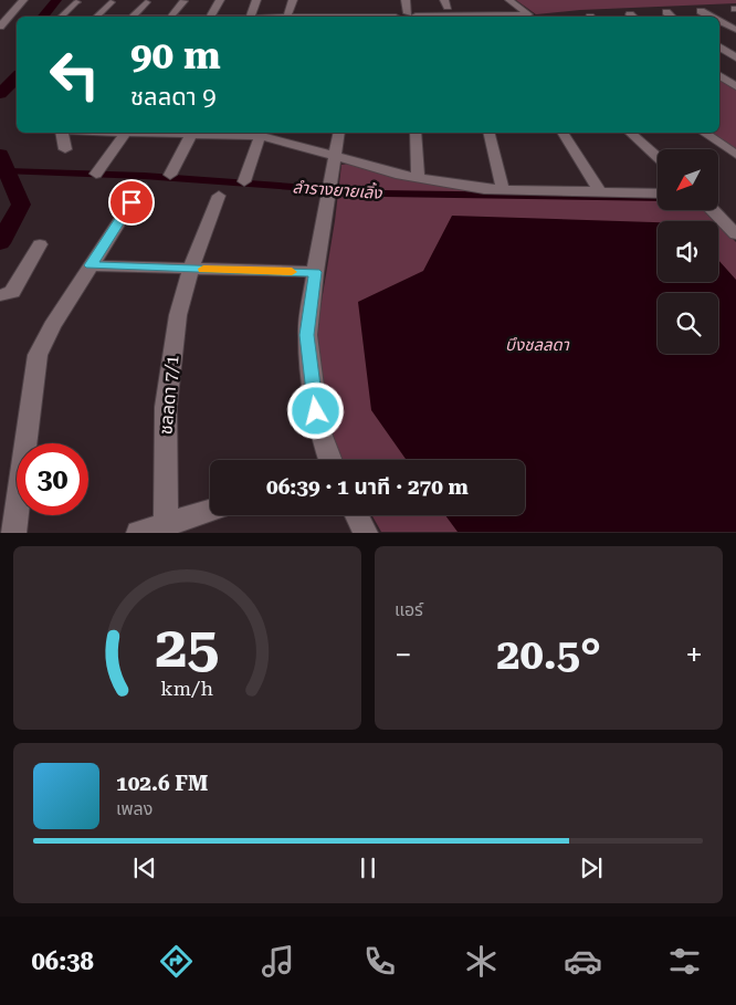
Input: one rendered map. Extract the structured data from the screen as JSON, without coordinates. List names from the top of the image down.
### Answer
{
  "streets": {
    "street": ["ชลลดา 7/1"]
  },
  "water": ["ลำรางยายเลิ้ง", "บึงชลลดา"],
  "north": "bottom left",
  "page": {
    "turn": ["90 m", "ชลลดา 9"],
    "limit": "30",
    "trip": "06:39 · 1 นาที · 270 m",
    "tile": "แอร์",
    "heat": ["−", "20.5°", "+"],
    "song": ["102.6 FM", "เพลง"],
    "tabs": "06:38",
    "gauge": ["25", "km/h"]
  }
}
